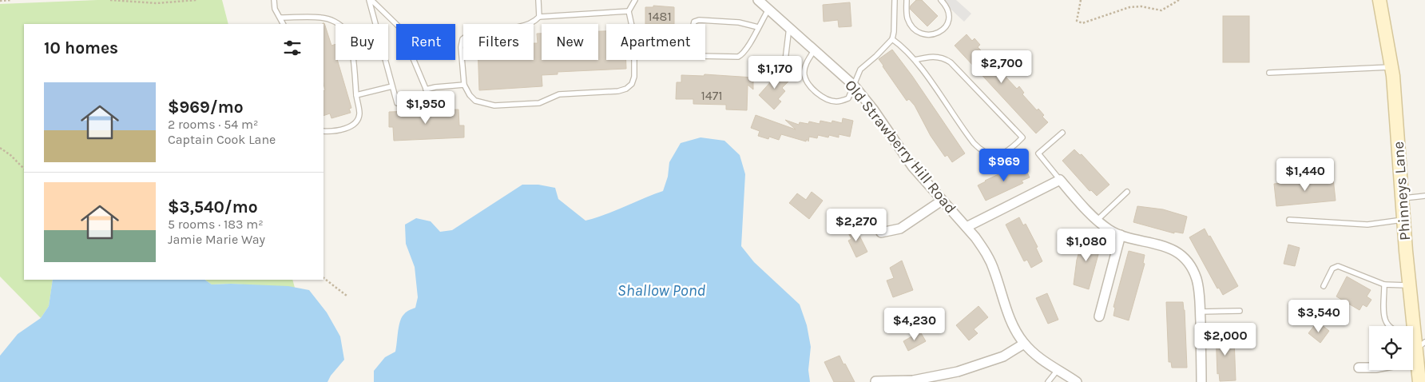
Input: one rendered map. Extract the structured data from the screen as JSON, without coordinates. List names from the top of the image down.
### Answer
{
  "streets": {
    "main road": ["Phinneys Lane"],
    "street": ["Old Strawberry Hill Road"]
  },
  "water": ["Shallow Pond"],
  "house_numbers": ["1481", "1471"],
  "page": {
    "chip": [
      "Buy",
      "Rent",
      "Filters",
      "New",
      "Apartment"
    ],
    "heading": "10 homes",
    "price": [
      "$2,700",
      "$1,170",
      "$1,950",
      "$969",
      "$1,440",
      "$2,270",
      "$1,080",
      "$3,540",
      "$4,230",
      "$2,000"
    ],
    "list": [
      {
        "name": "$969/mo",
        "note": "2 rooms · 54 m² · Captain Cook Lane"
      },
      {
        "name": "$3,540/mo",
        "note": "5 rooms · 183 m² · Jamie Marie Way"
      }
    ]
  }
}
